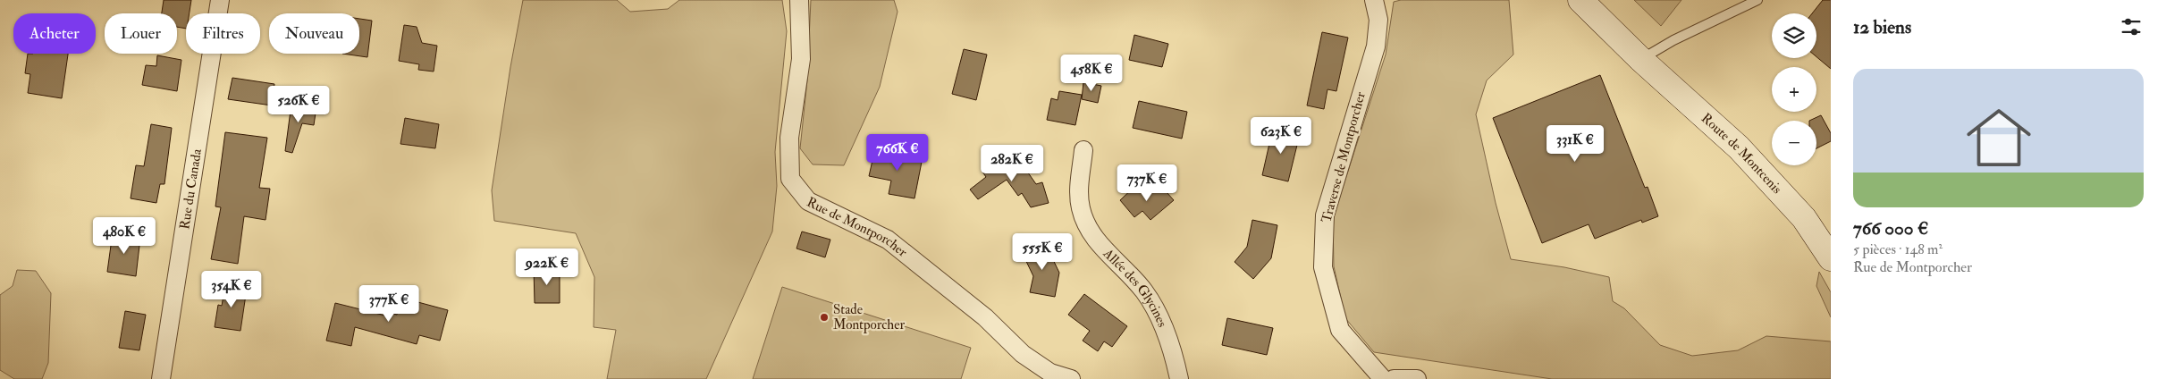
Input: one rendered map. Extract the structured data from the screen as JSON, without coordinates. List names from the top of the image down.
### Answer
{
  "streets": {
    "main road": ["Route de Montcenis"],
    "street": [
      "Traverse de Montporcher",
      "Rue du Canada",
      "Rue de Montporcher",
      "Allée des Glycines"
    ]
  },
  "places": ["Stade Montporcher"],
  "page": {
    "heading": "12 biens",
    "map_buttons": ["+", "−"],
    "chip": [
      "Acheter",
      "Louer",
      "Filtres",
      "Nouveau"
    ],
    "list": [
      {
        "name": "766 000 €",
        "note": "5 pièces · 148 m² · Rue de Montporcher"
      }
    ],
    "price": [
      "458K €",
      "526K €",
      "623K €",
      "331K €",
      "766K €",
      "282K €",
      "737K €",
      "480K €",
      "555K €",
      "922K €",
      "354K €",
      "377K €"
    ]
  }
}
